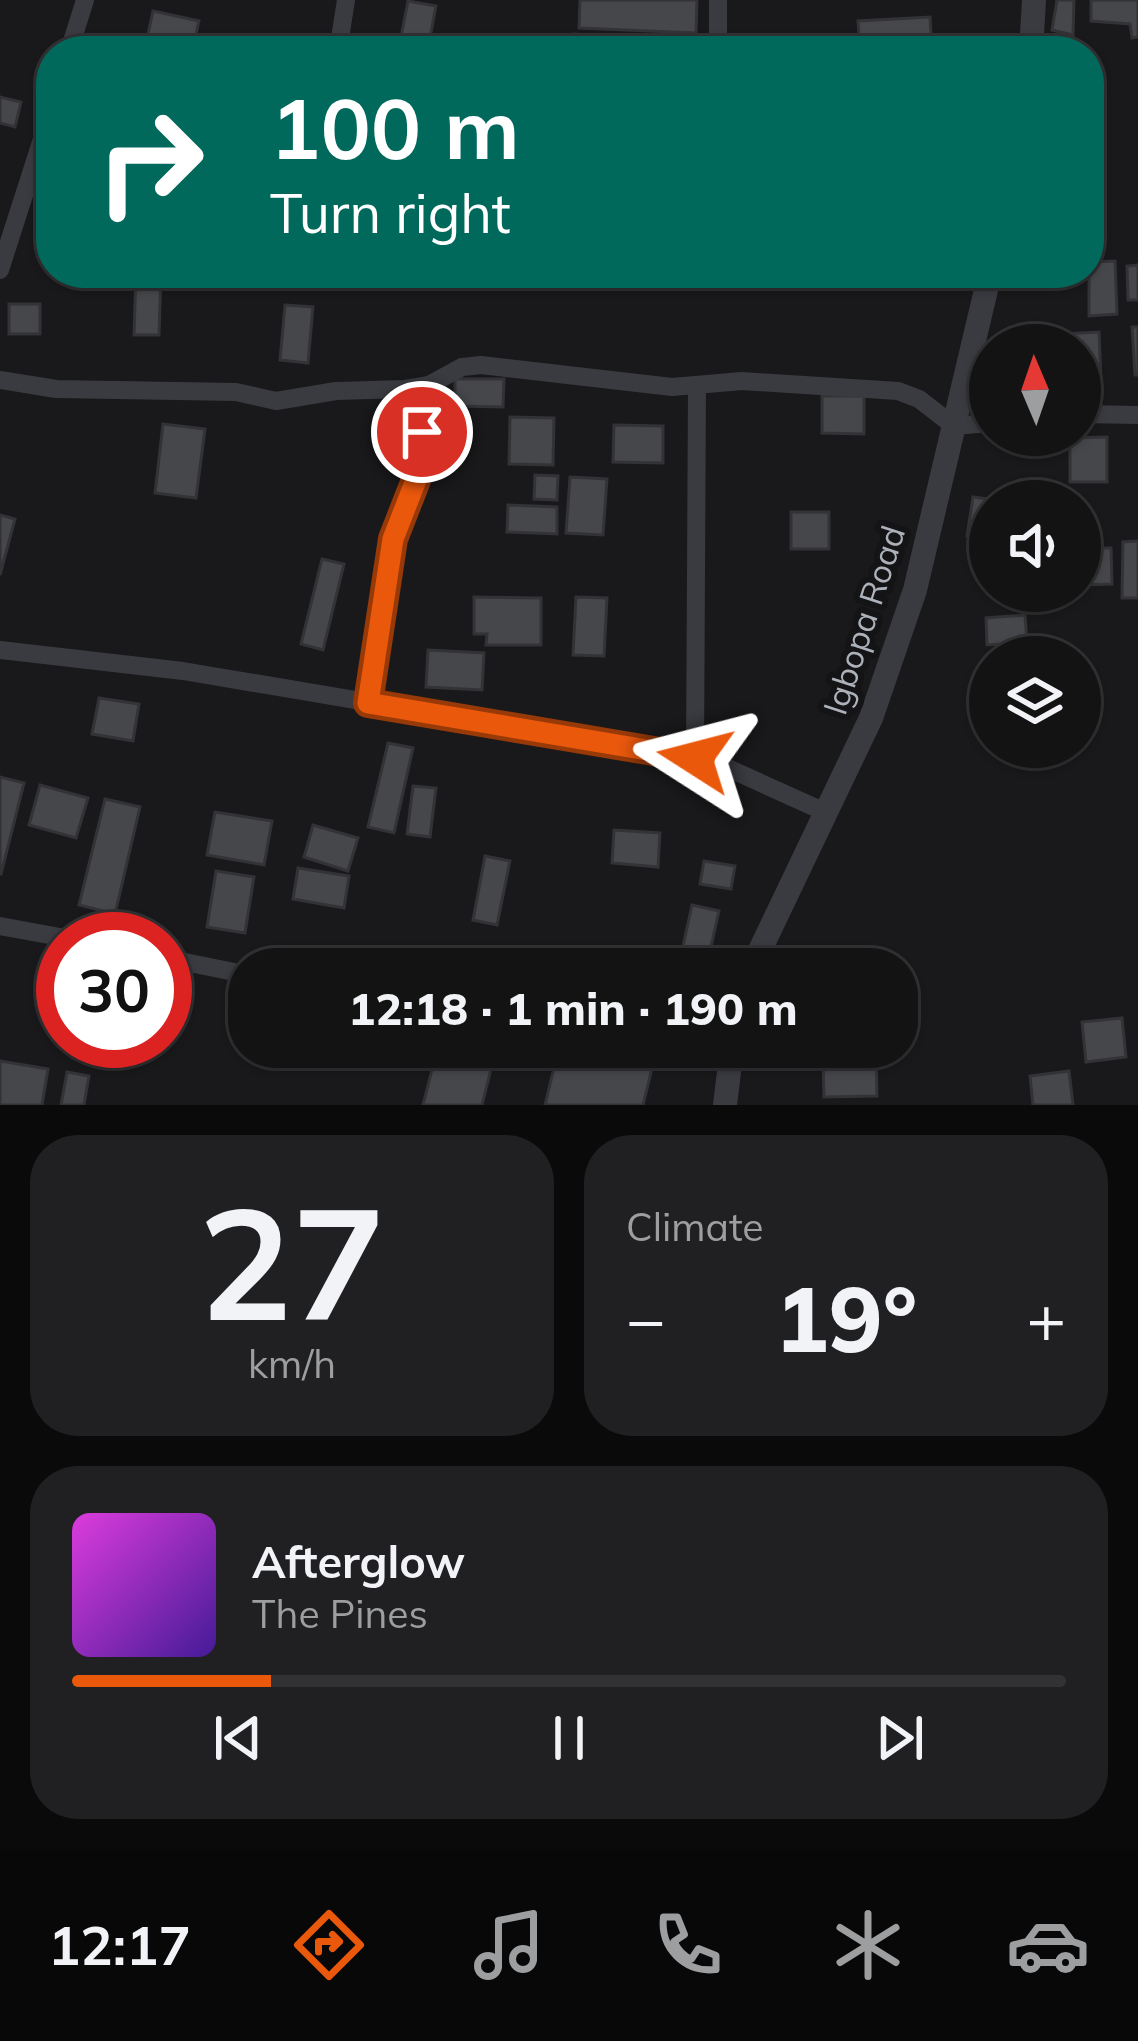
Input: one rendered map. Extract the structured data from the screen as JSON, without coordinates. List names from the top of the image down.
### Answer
{
  "streets": {
    "street": ["Igbopa Road"]
  },
  "north": "top",
  "page": {
    "turn": ["100 m", "Turn right"],
    "limit": "30",
    "trip": "12:18 · 1 min · 190 m",
    "tile": [
      ["27", "km/h"],
      "Climate"
    ],
    "heat": ["−", "19°", "+"],
    "song": ["Afterglow", "The Pines"],
    "tabs": "12:17"
  }
}
